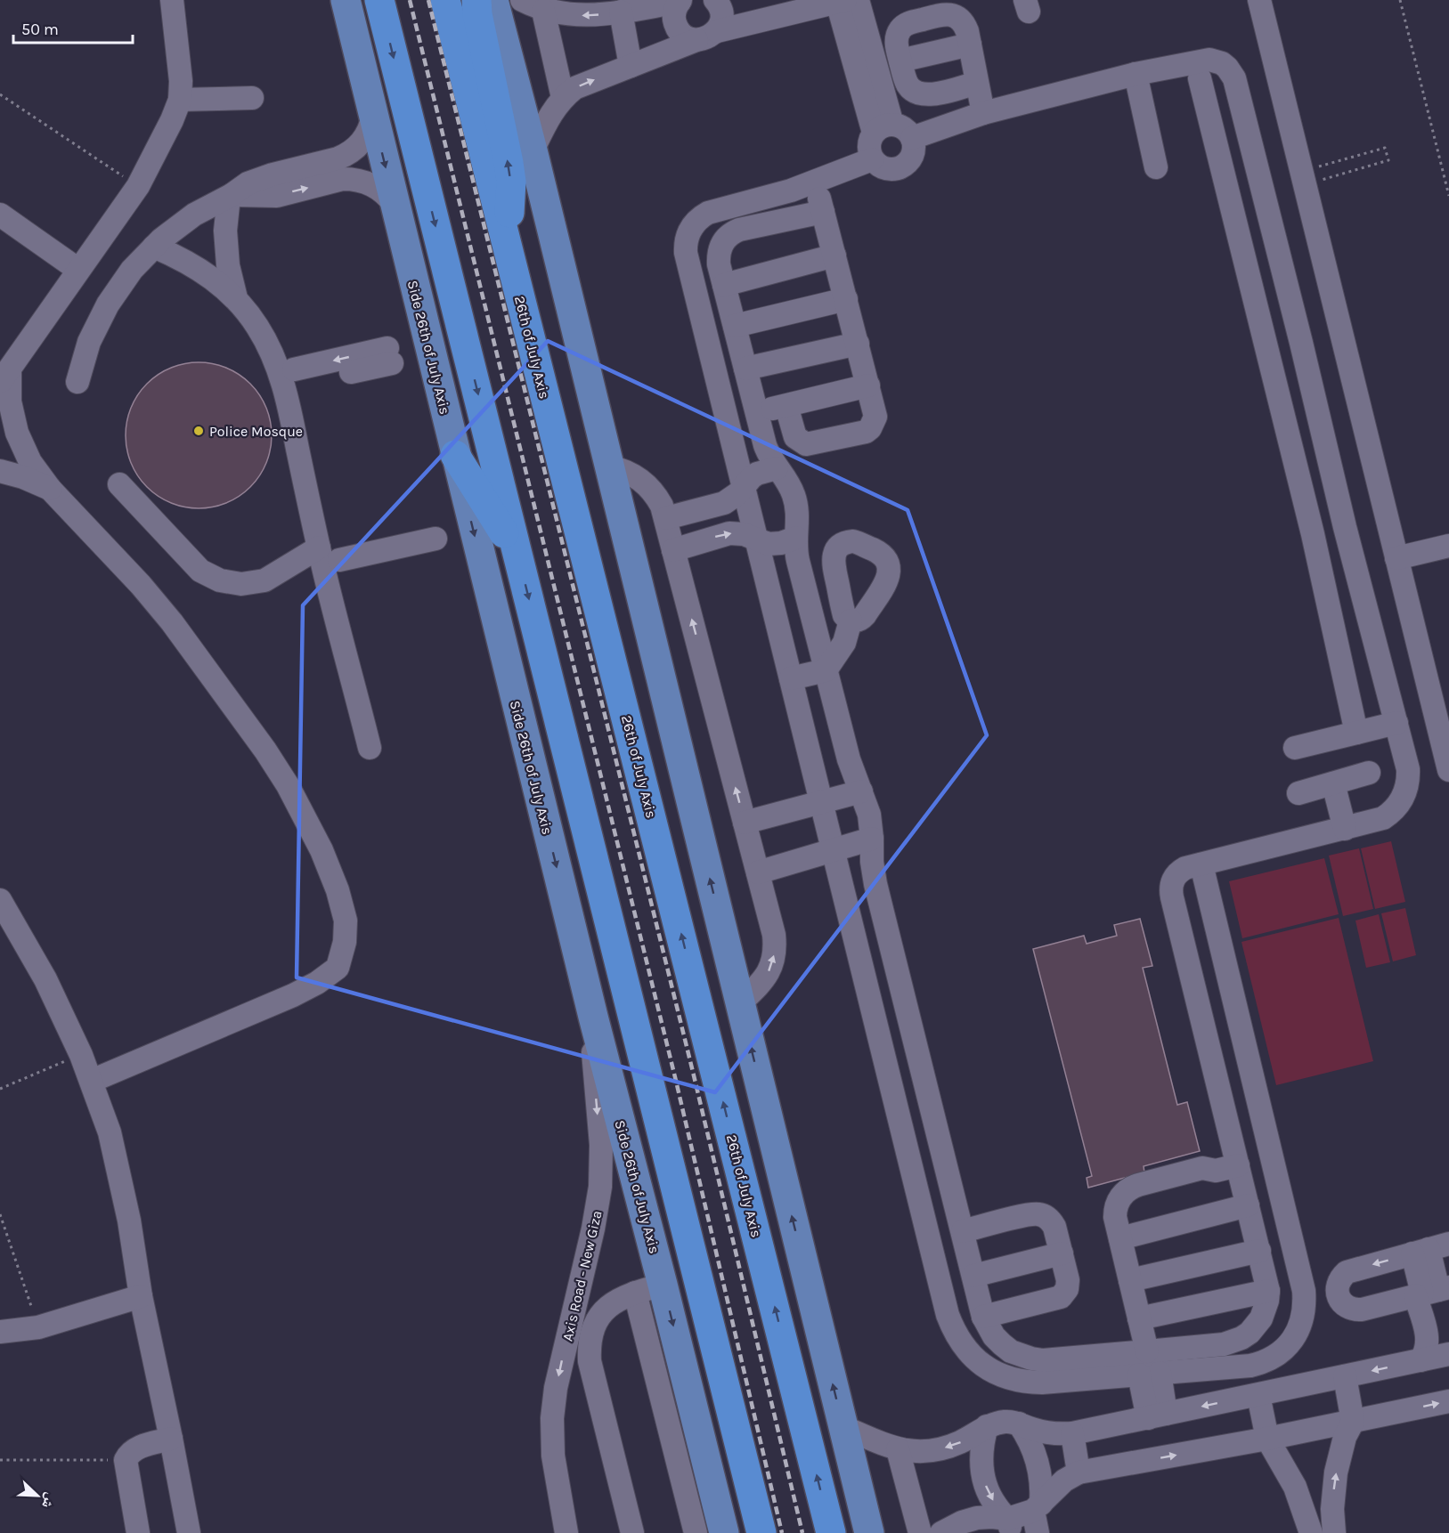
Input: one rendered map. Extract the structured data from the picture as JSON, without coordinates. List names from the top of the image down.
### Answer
{
  "streets": {
    "highway": ["26th of July Axis"],
    "main road": ["Side 26th of July Axis"],
    "street": ["Axis Road - New Giza"]
  },
  "crossings": [
    ["Side 26th of July Axis", "Axis Road - New Giza"]
  ],
  "places": ["Police Mosque"],
  "scale_bar": "50 m",
  "north": "bottom right"
}
